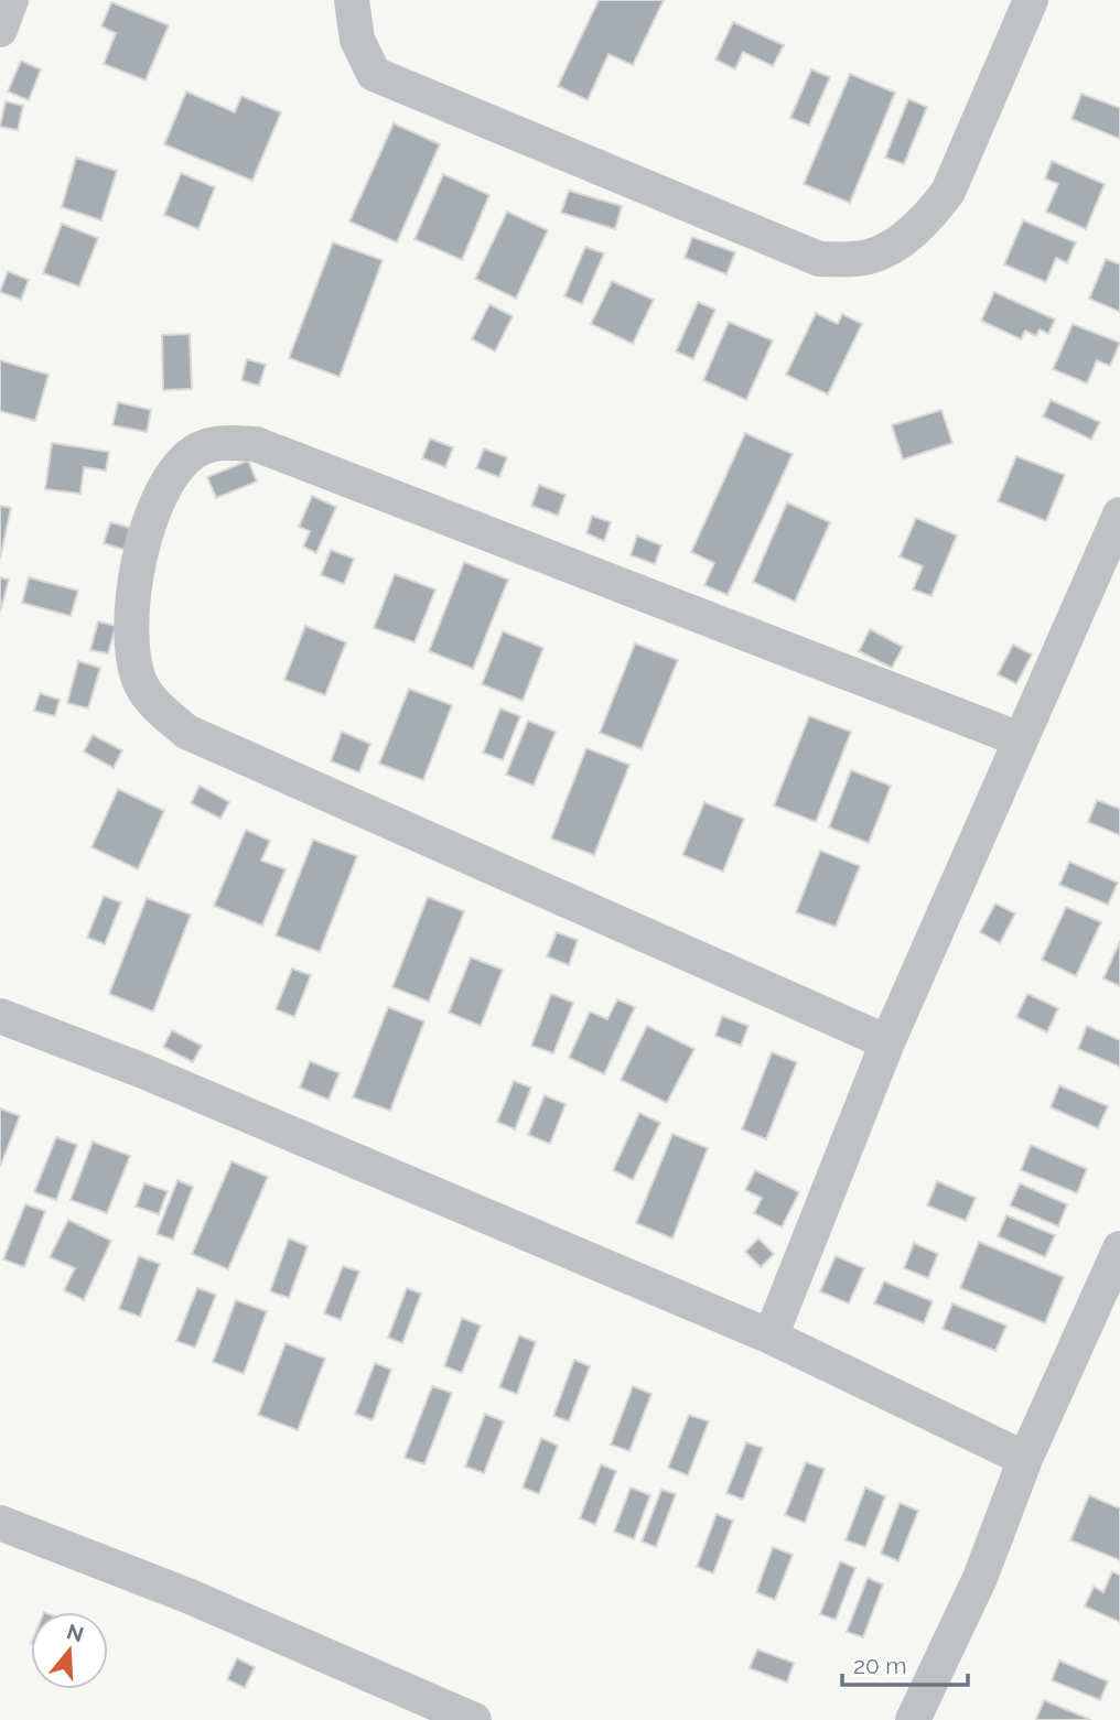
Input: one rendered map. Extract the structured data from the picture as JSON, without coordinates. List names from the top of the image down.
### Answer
{
  "scale_bar": "20 m",
  "north": "top"
}
